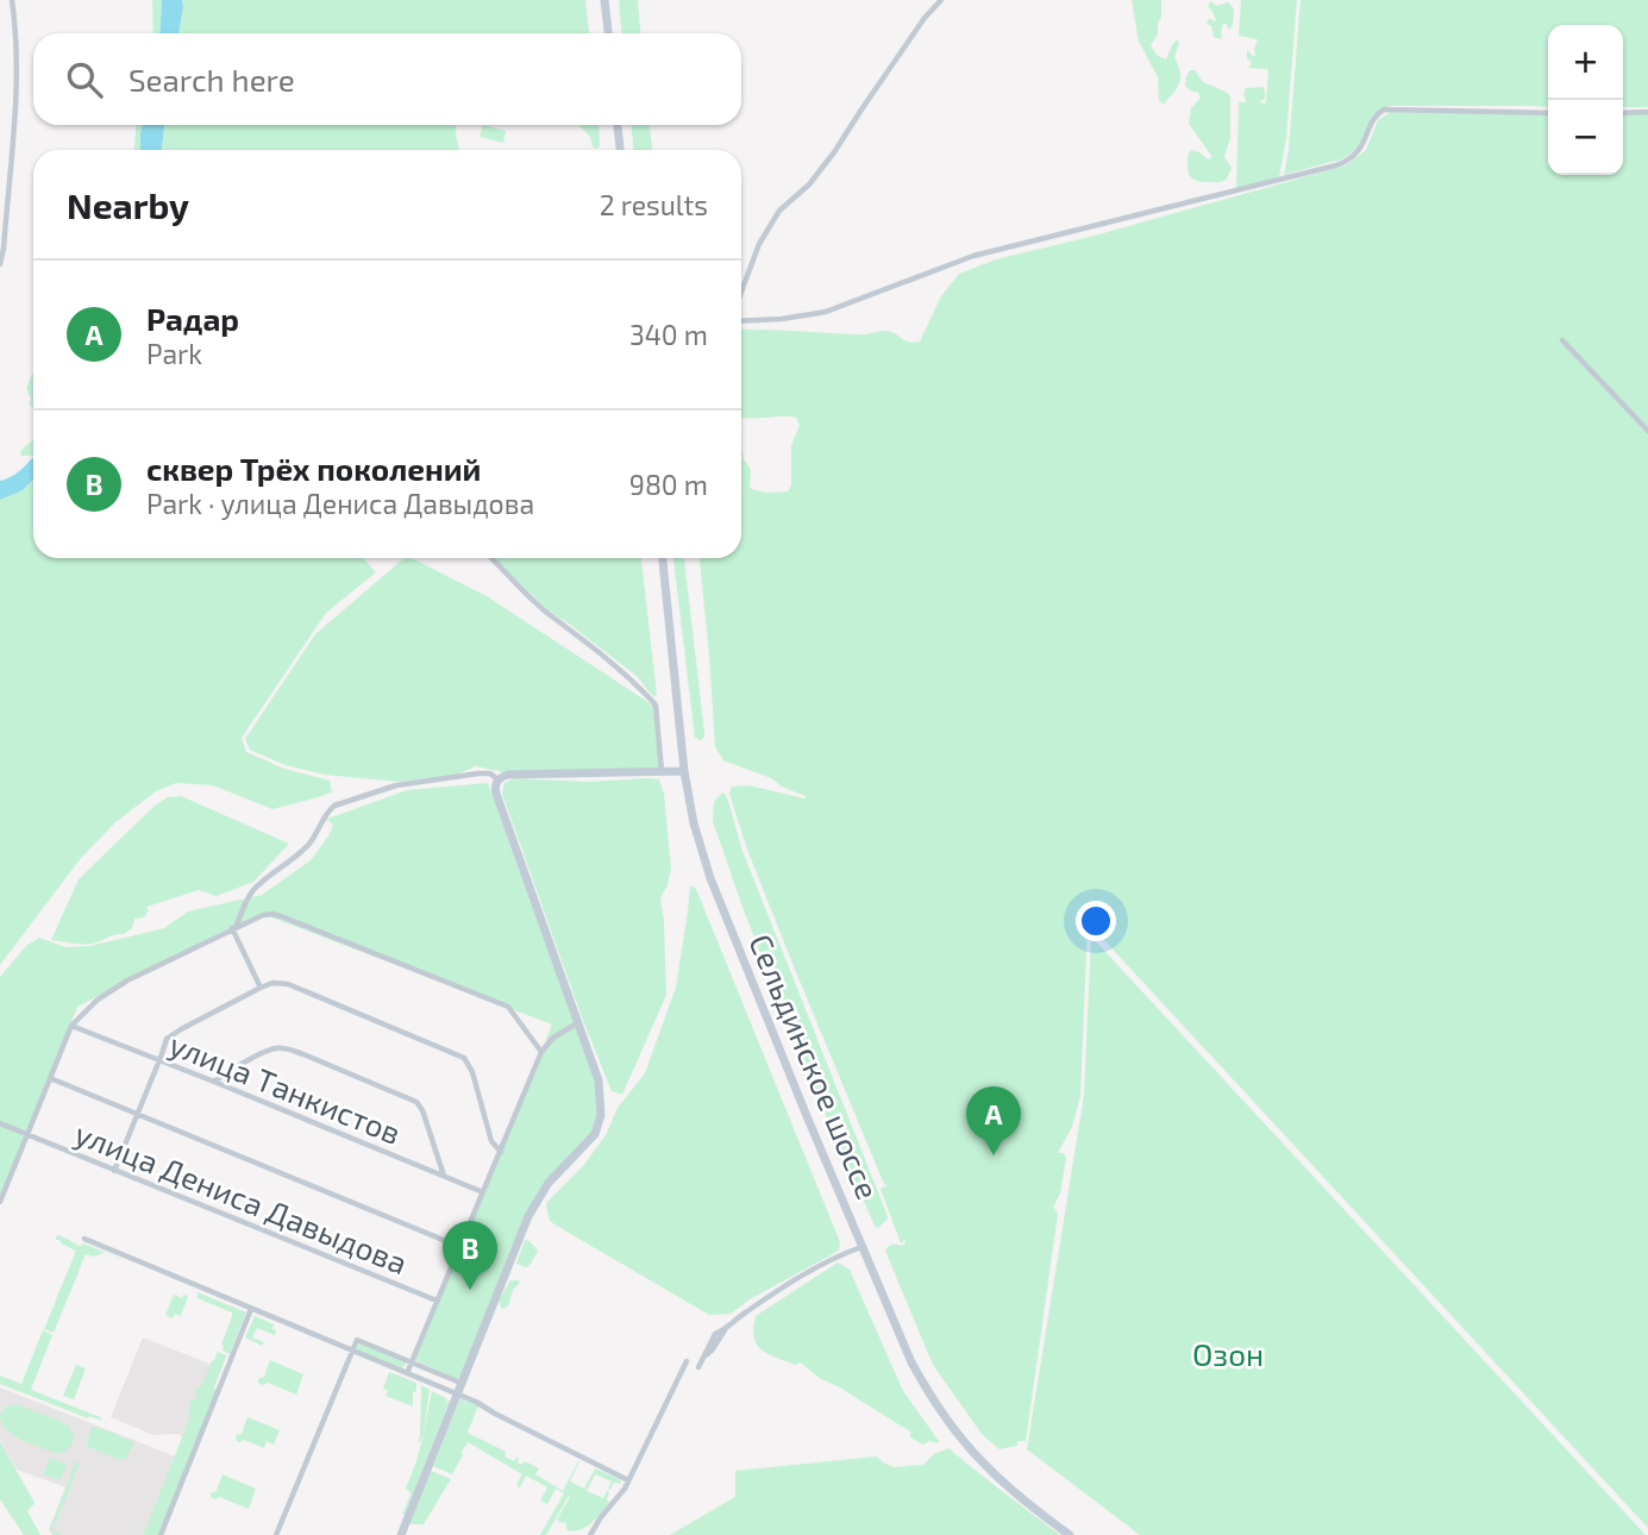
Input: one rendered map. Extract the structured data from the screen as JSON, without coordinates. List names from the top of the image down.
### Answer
{
  "streets": {
    "main road": ["Сельдинское шоссе"],
    "street": ["улица Танкистов", "улица Дениса Давыдова"]
  },
  "parks": ["Озон"],
  "page": {
    "map_buttons": ["+", "−"],
    "search": "Search here",
    "heading": ["Nearby", "2 results"],
    "list": [
      {
        "mark": "A",
        "name": "Радар",
        "note": "Park",
        "value": "340 m"
      },
      {
        "mark": "B",
        "name": "сквер Трёх поколений",
        "note": "Park · улица Дениса Давыдова",
        "value": "980 m"
      }
    ],
    "pins": ["A", "B"]
  }
}
